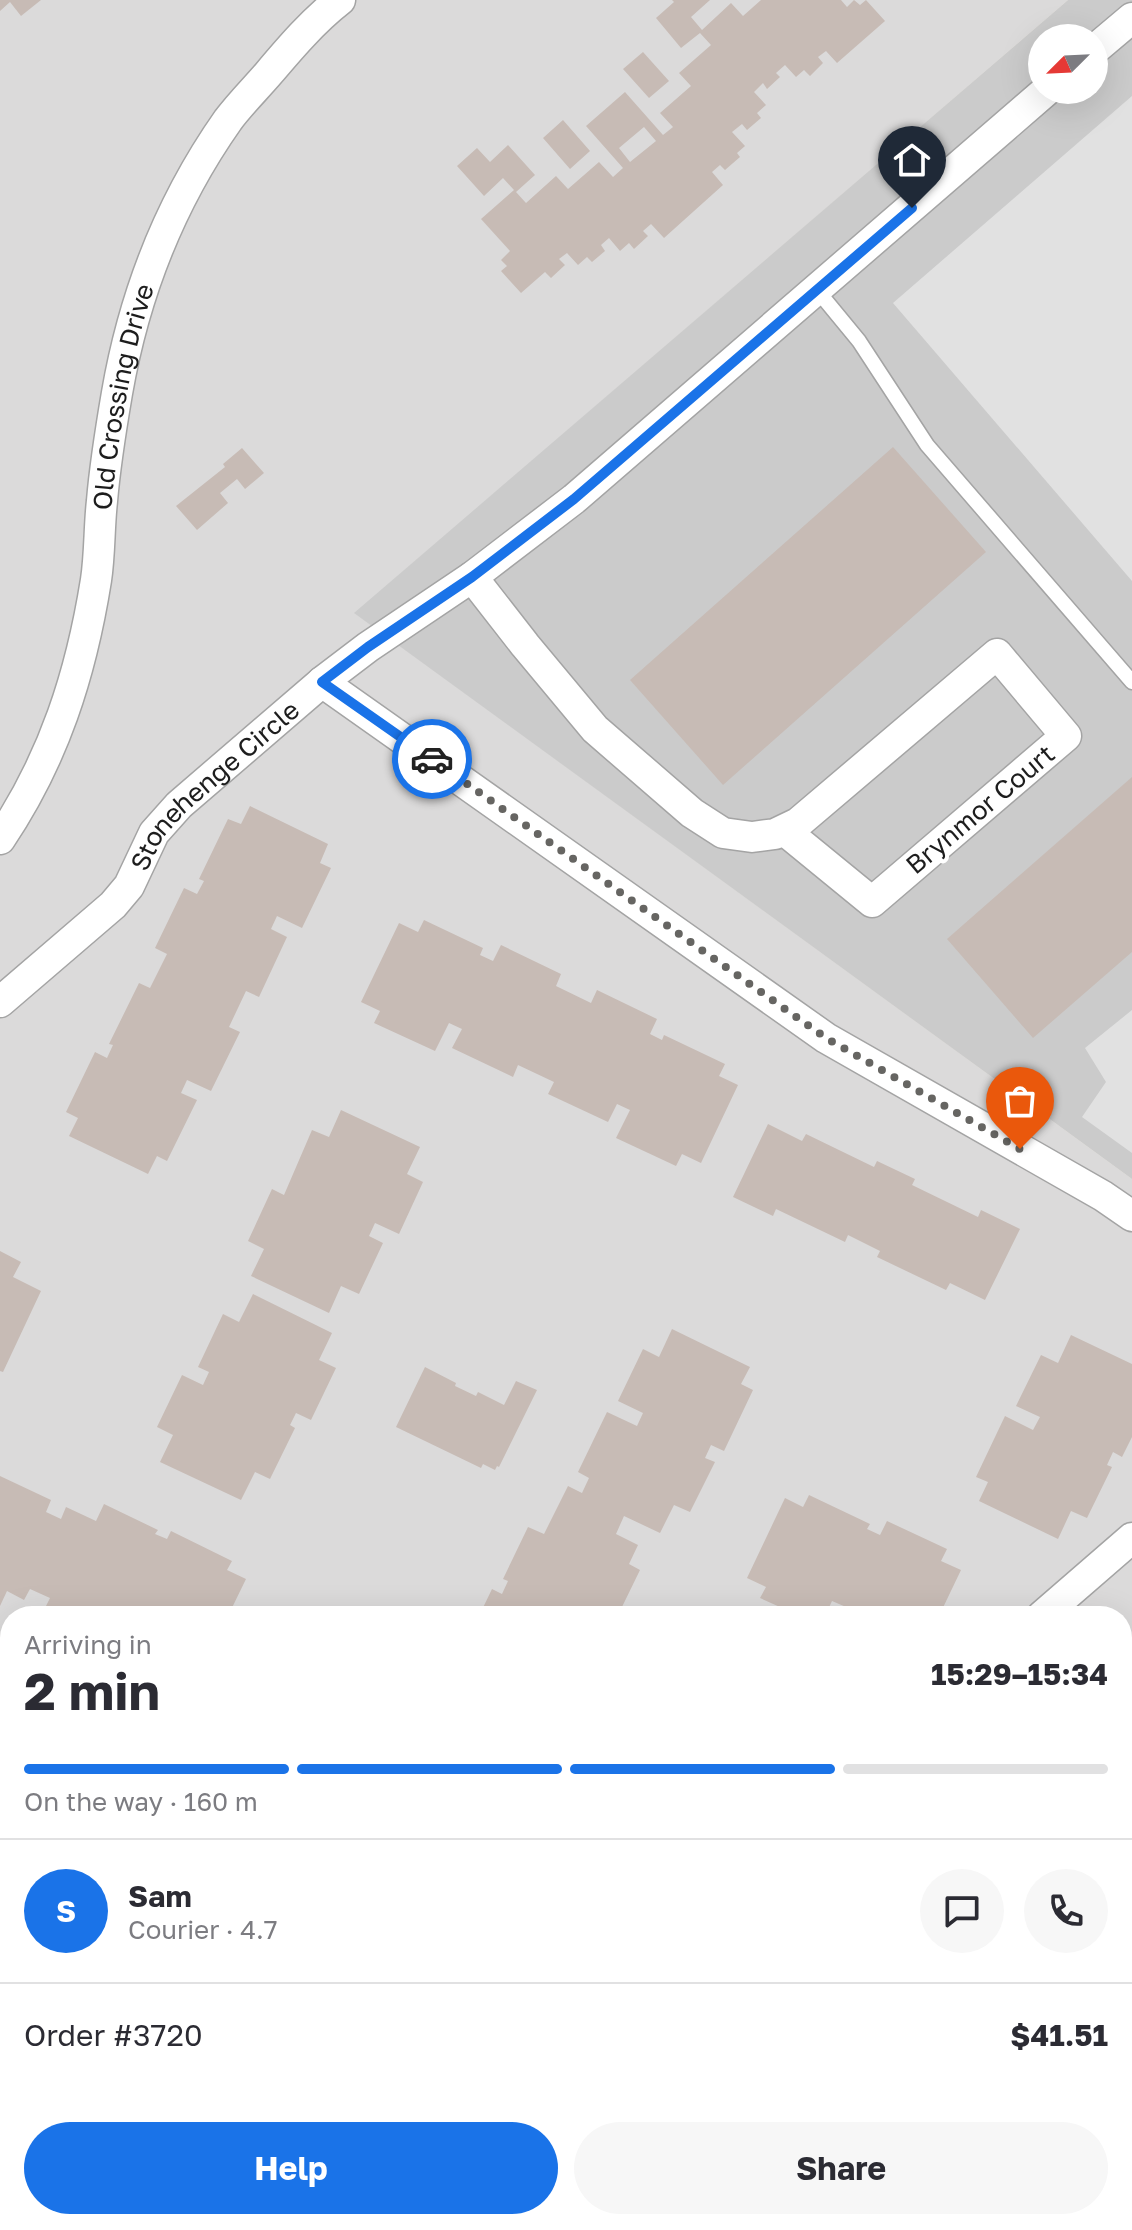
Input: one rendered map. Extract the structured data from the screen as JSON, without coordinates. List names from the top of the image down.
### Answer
{
  "streets": {
    "street": ["Old Crossing Drive", "Stonehenge Circle", "Brynmor Court"]
  },
  "north": "bottom left",
  "page": {
    "heading": ["2 min", "Arriving in", "15:29–15:34"],
    "panel": [
      "Sam",
      "Courier · 4.7",
      "Order #3720",
      "$41.51"
    ],
    "bar": "On the way · 160 m",
    "round": "S",
    "buttons": ["Help", "Share"]
  }
}
